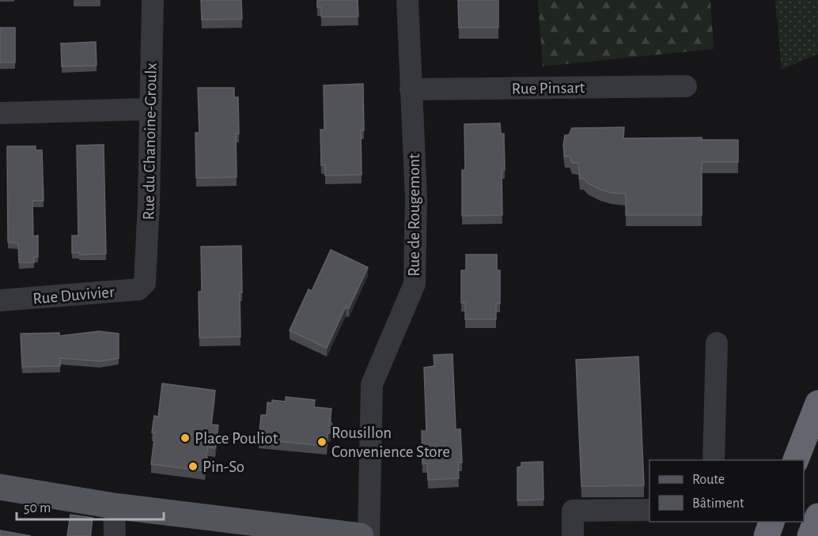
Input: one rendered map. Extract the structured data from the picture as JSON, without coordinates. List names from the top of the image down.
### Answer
{
  "streets": {
    "street": [
      "Rue Pinsart",
      "Rue du Chanoine-Groulx",
      "Rue de Rougemont",
      "Rue Duvivier"
    ]
  },
  "crossings": [
    ["Rue Pinsart", "Rue de Rougemont"],
    ["Rue du Chanoine-Groulx", "Rue Duvivier"]
  ],
  "places": ["Place Pouliot", "Rousillon Convenience Store", "Pin-So"],
  "legend": ["Route", "Bâtiment"],
  "scale_bar": "50 m"
}
